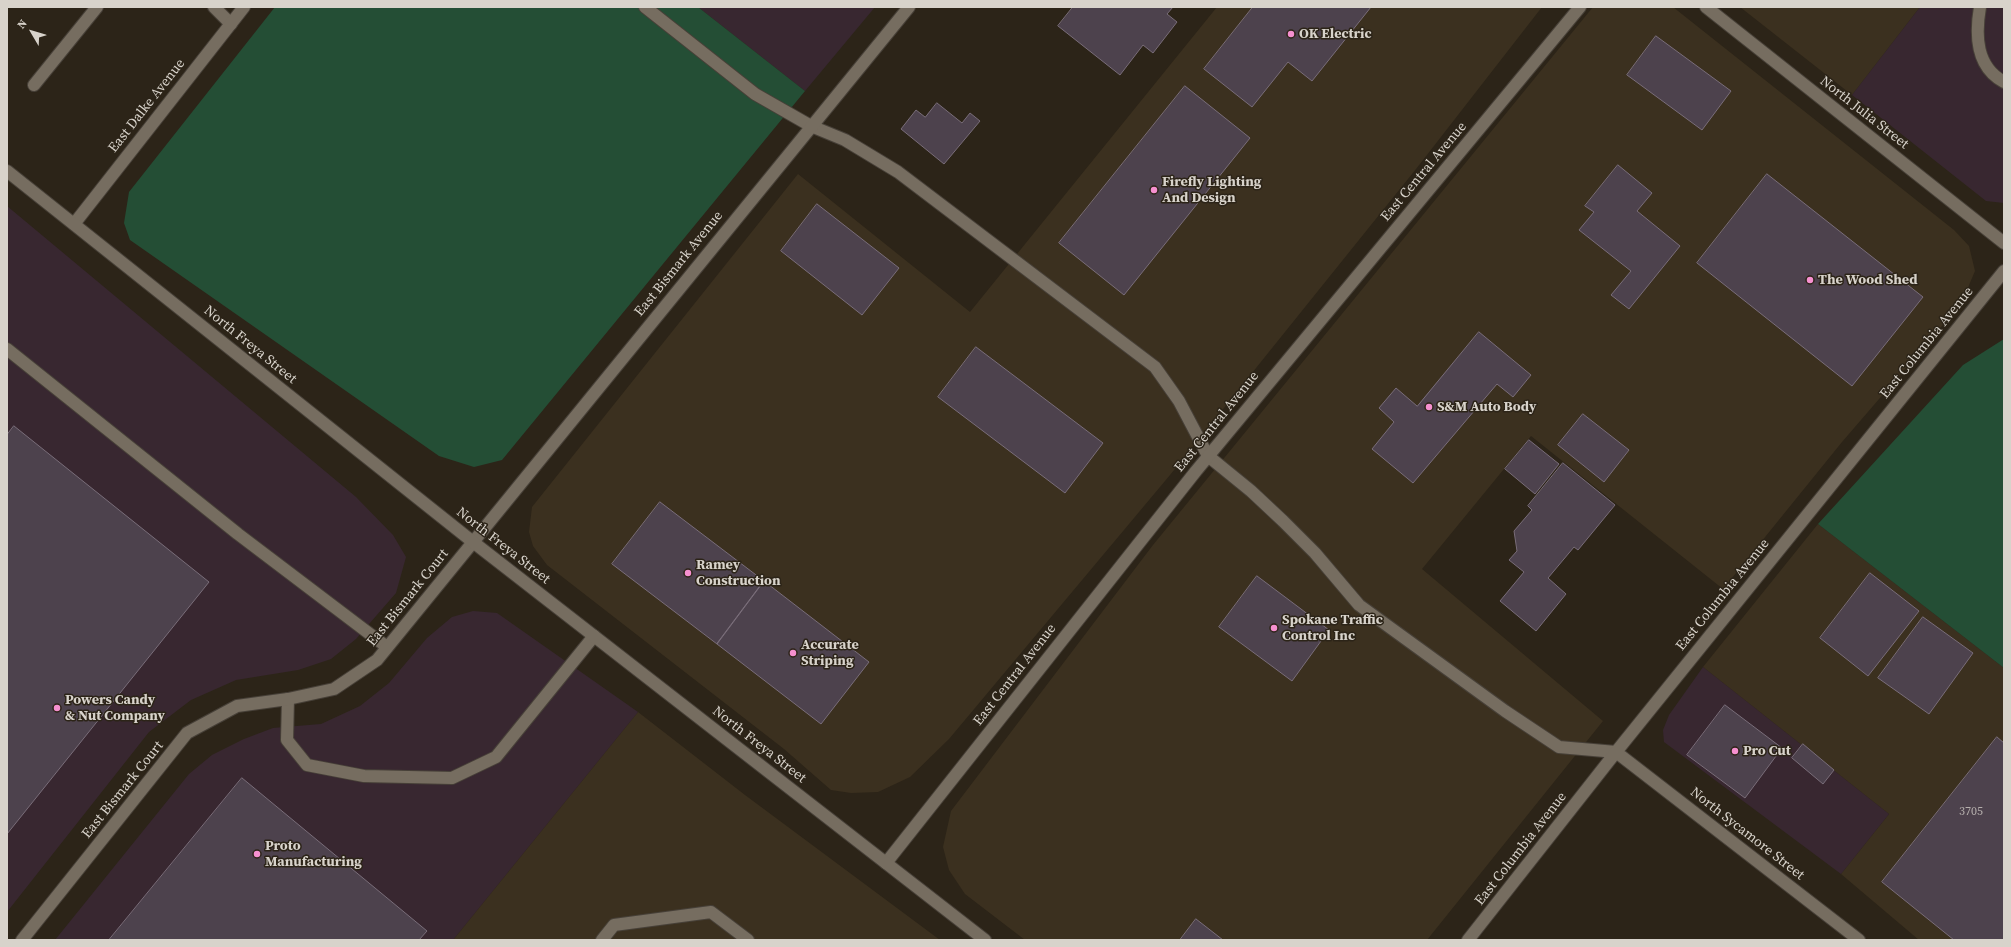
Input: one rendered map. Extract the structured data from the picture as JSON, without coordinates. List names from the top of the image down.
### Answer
{
  "streets": {
    "street": [
      "East Dalke Avenue",
      "North Julia Street",
      "East Central Avenue",
      "East Bismark Avenue",
      "East Columbia Avenue",
      "North Freya Street",
      "East Bismark Court",
      "North Sycamore Street"
    ]
  },
  "crossings": [
    ["East Dalke Avenue", "North Freya Street"],
    ["East Central Avenue", "North Freya Street"],
    ["East Bismark Avenue", "North Freya Street"],
    ["East Bismark Avenue", "East Bismark Court"],
    ["East Columbia Avenue", "North Sycamore Street"],
    ["North Freya Street", "East Bismark Court"]
  ],
  "places": [
    "OK Electric",
    "Firefly Lighting And Design",
    "The Wood Shed",
    "S&M Auto Body",
    "Ramey Construction",
    "Spokane Traffic Control Inc",
    "Accurate Striping",
    "Powers Candy & Nut Company",
    "Pro Cut",
    "Proto Manufacturing"
  ],
  "house_numbers": ["3705"],
  "north": "top left"
}
